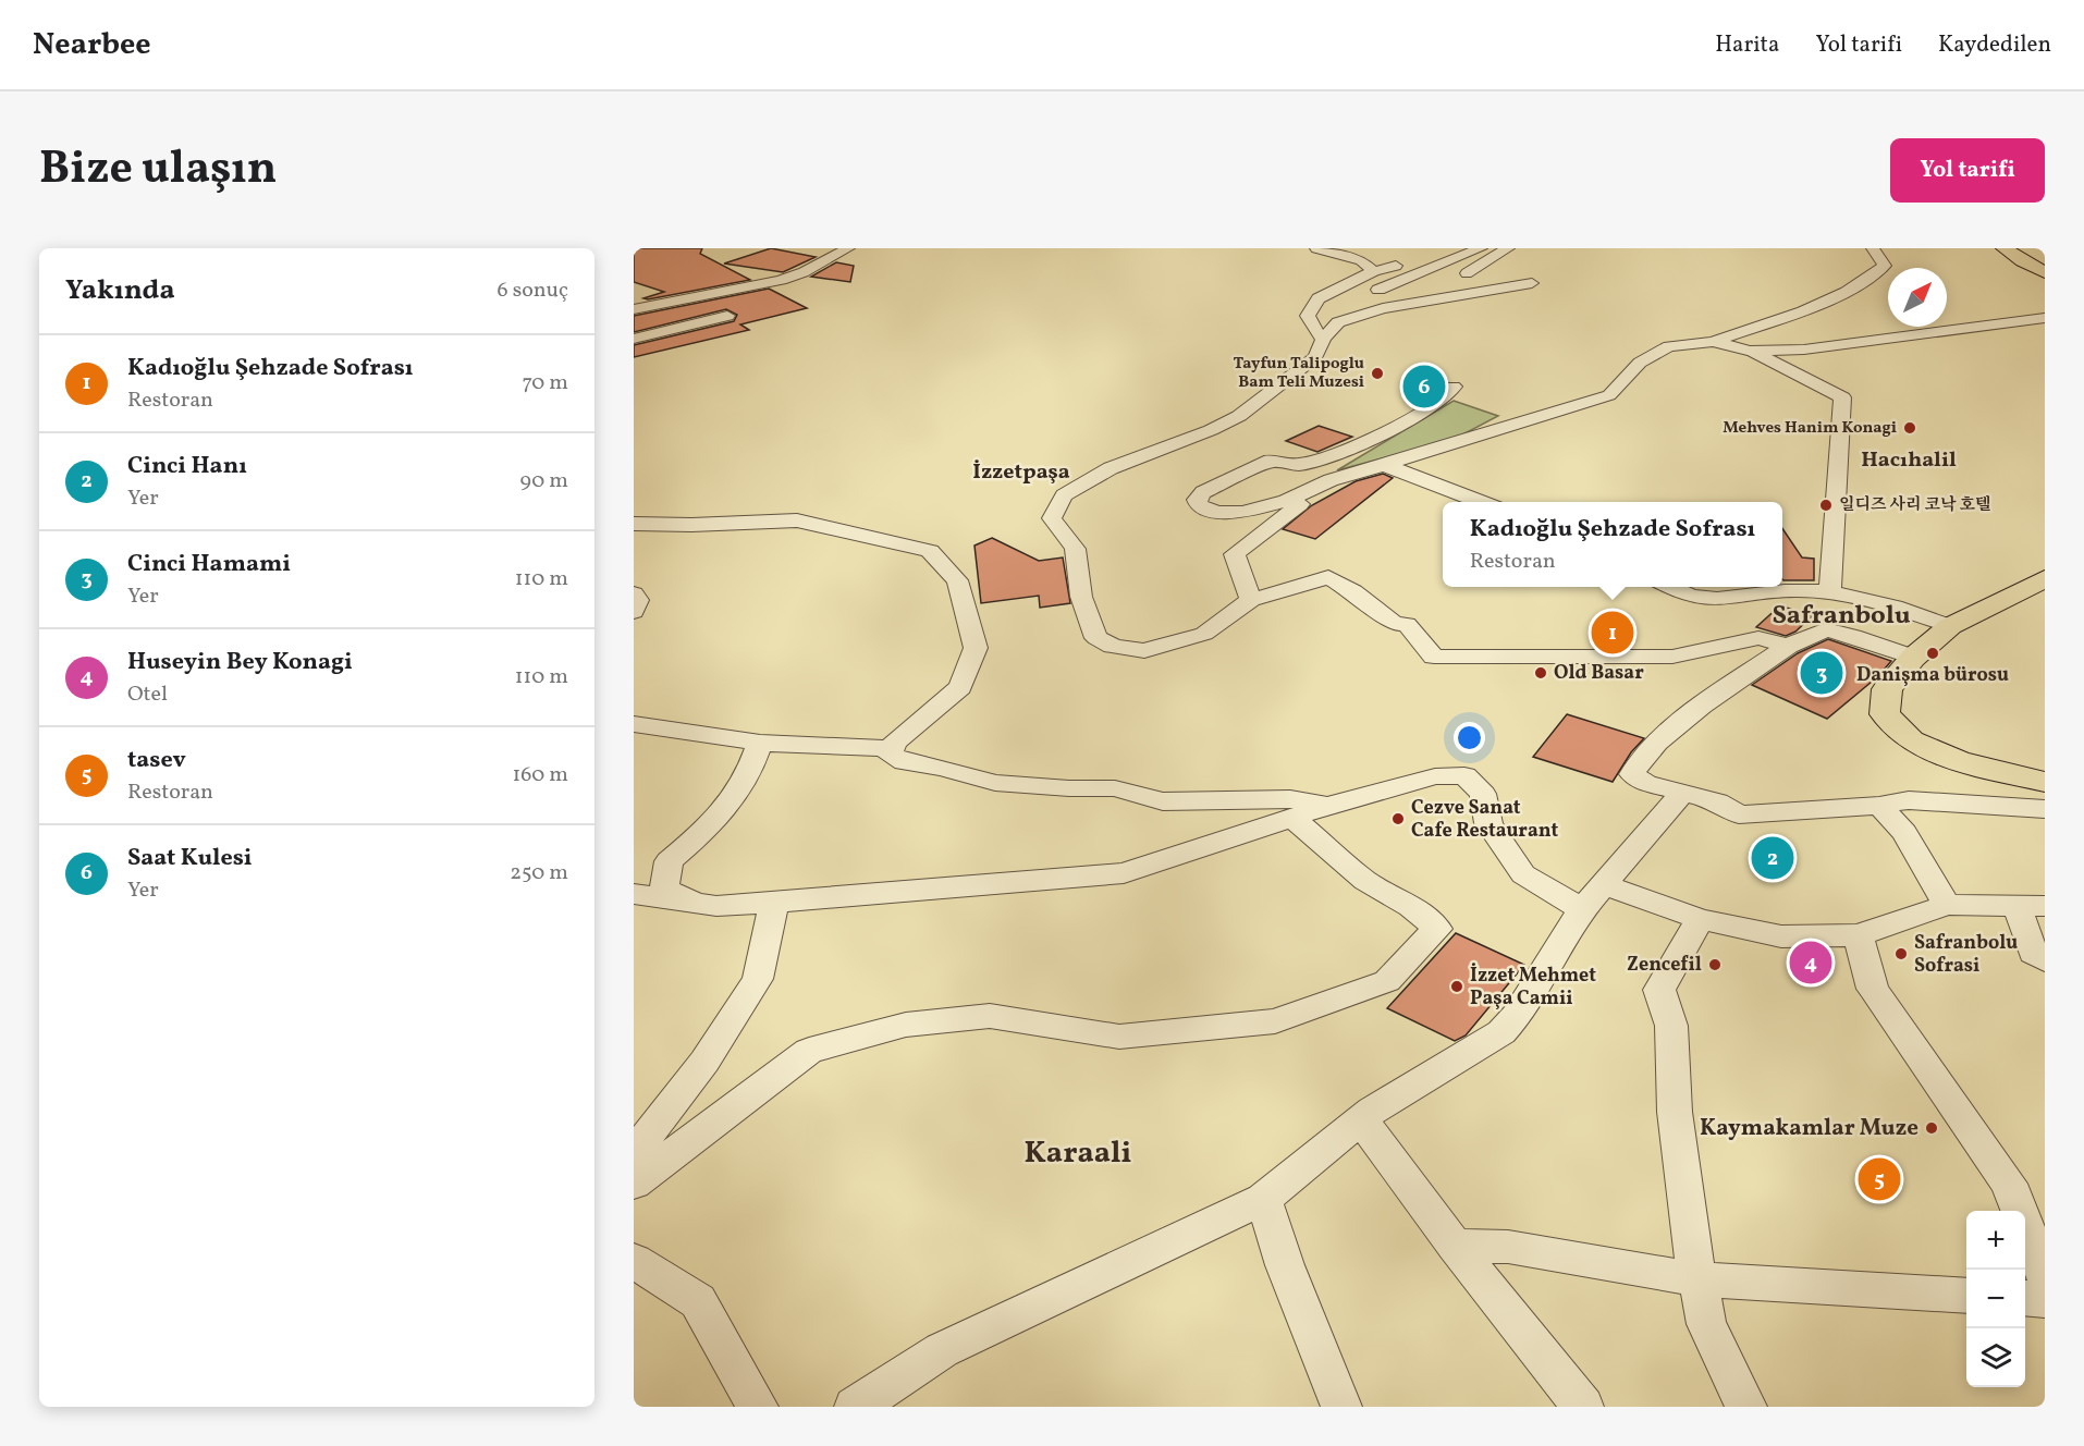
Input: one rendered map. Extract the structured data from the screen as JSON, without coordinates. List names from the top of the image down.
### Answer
{
  "districts": [
    "Hacıhalil",
    "İzzetpaşa",
    "Safranbolu",
    "Karaali"
  ],
  "places": [
    "Tayfun Talipoglu Bam Teli Muzesi",
    "Mehves Hanim Konagi",
    "일디즈 사리 코낙 호텔",
    "Danişma bürosu",
    "Old Basar",
    "Cezve Sanat Cafe Restaurant",
    "Safranbolu Sofrasi",
    "Zencefil",
    "İzzet Mehmet Paşa Camii",
    "Kaymakamlar Muze"
  ],
  "north": "top right",
  "page": {
    "header": "Nearbee",
    "nav": ["Harita", "Yol tarifi", "Kaydedilen"],
    "title": "Bize ulaşın",
    "buttons": "Yol tarifi",
    "heading": ["Yakında", "6 sonuç"],
    "list": [
      {
        "mark": "1",
        "name": "Kadıoğlu Şehzade Sofrası",
        "note": "Restoran",
        "value": "70 m"
      },
      {
        "mark": "2",
        "name": "Cinci Hanı",
        "note": "Yer",
        "value": "90 m"
      },
      {
        "mark": "3",
        "name": "Cinci Hamami",
        "note": "Yer",
        "value": "110 m"
      },
      {
        "mark": "4",
        "name": "Huseyin Bey Konagi",
        "note": "Otel",
        "value": "110 m"
      },
      {
        "mark": "5",
        "name": "tasev",
        "note": "Restoran",
        "value": "160 m"
      },
      {
        "mark": "6",
        "name": "Saat Kulesi",
        "note": "Yer",
        "value": "250 m"
      }
    ],
    "pins": [
      "6",
      "1",
      "3",
      "2",
      "4",
      "5"
    ],
    "popup": ["Kadıoğlu Şehzade Sofrası", "Restoran"],
    "map_buttons": ["+", "−"]
  }
}
